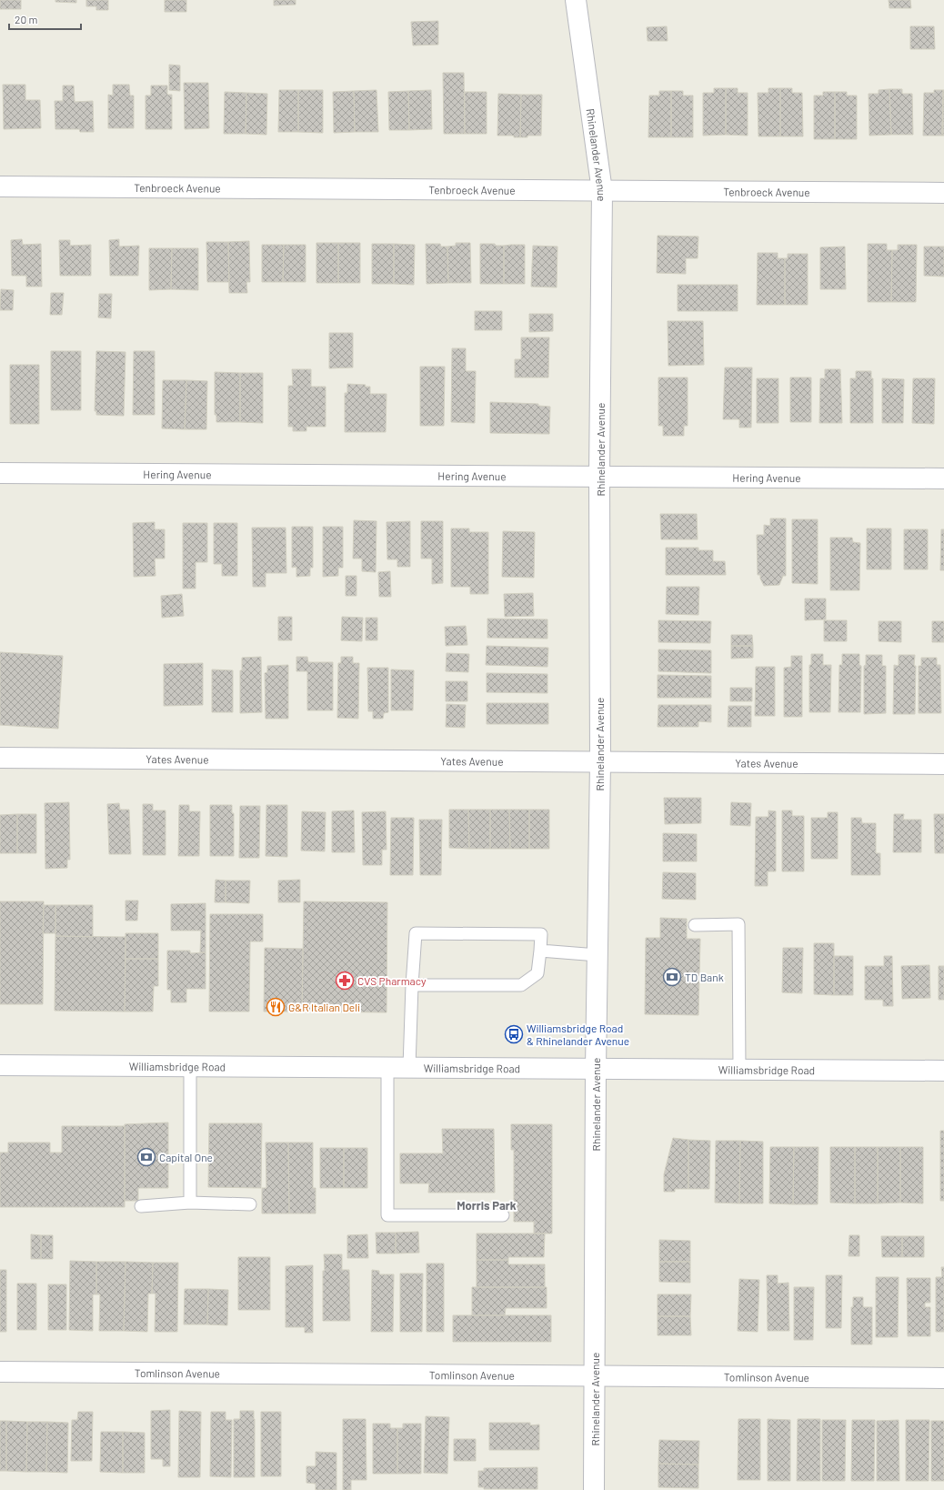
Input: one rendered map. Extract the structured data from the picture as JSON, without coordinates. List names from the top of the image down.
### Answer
{
  "streets": {
    "street": [
      "Rhinelander Avenue",
      "Tenbroeck Avenue",
      "Hering Avenue",
      "Yates Avenue",
      "Williamsbridge Road",
      "Tomlinson Avenue"
    ]
  },
  "crossings": [
    ["Rhinelander Avenue", "Tenbroeck Avenue"],
    ["Rhinelander Avenue", "Hering Avenue"],
    ["Rhinelander Avenue", "Yates Avenue"],
    ["Rhinelander Avenue", "Williamsbridge Road"],
    ["Rhinelander Avenue", "Tomlinson Avenue"]
  ],
  "districts": ["Morris Park"],
  "places": {
    "bank": ["TD Bank", "Capital One"],
    "pharmacy": ["CVS Pharmacy"],
    "restaurant": ["G&R Italian Deli"],
    "bus stop": ["Williamsbridge Road & Rhinelander Avenue"]
  },
  "scale_bar": "20 m"
}
